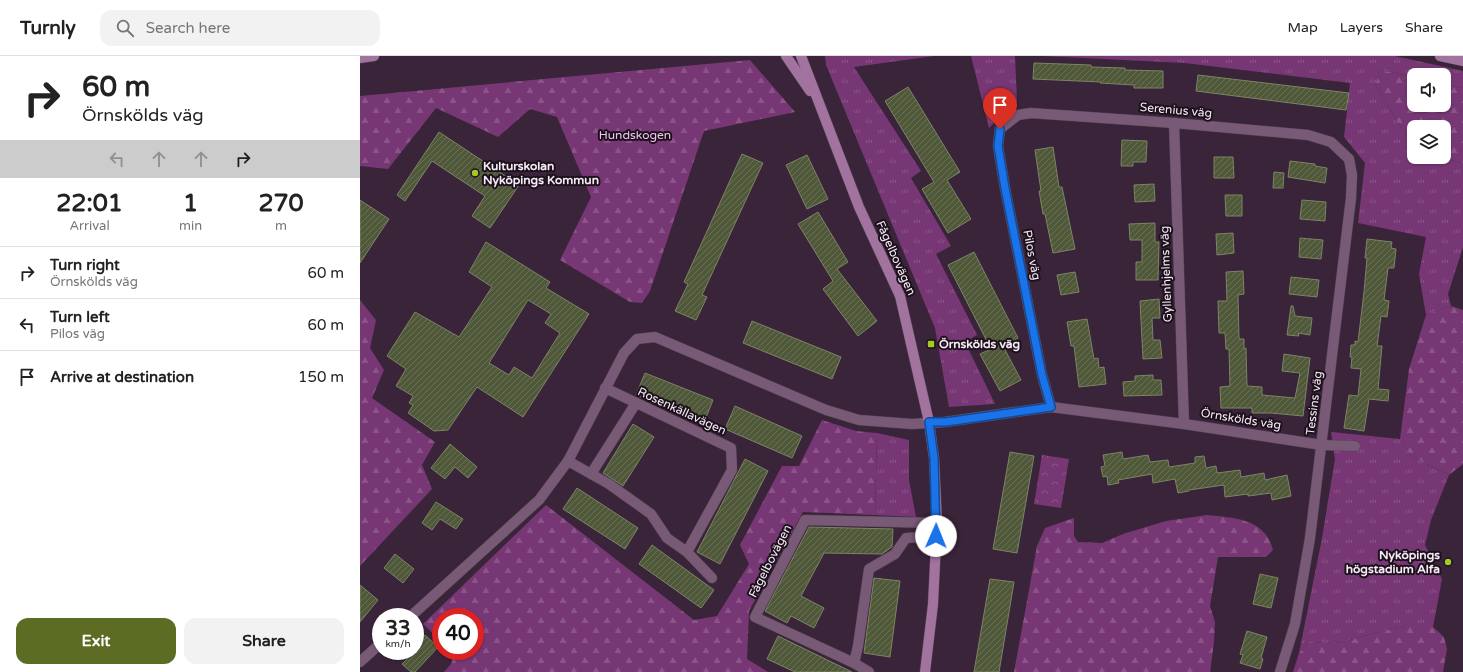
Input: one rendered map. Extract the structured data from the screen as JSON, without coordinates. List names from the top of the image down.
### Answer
{
  "streets": {
    "street": [
      "Serenius väg",
      "Pilos väg",
      "Fågelbovägen",
      "Gyllenhjelms väg",
      "Tessins väg",
      "Rosenkällavägen",
      "Örnskölds väg"
    ]
  },
  "crossings": [
    ["Serenius väg", "Pilos väg"],
    ["Serenius väg", "Gyllenhjelms väg"],
    ["Serenius väg", "Tessins väg"],
    ["Pilos väg", "Örnskölds väg"],
    ["Fågelbovägen", "Örnskölds väg"],
    ["Gyllenhjelms väg", "Örnskölds väg"],
    ["Tessins väg", "Örnskölds väg"],
    ["Rosenkällavägen", "Örnskölds väg"]
  ],
  "parks": ["Hundskogen"],
  "places": {
    "other": ["Kulturskolan Nyköpings Kommun", "Nyköpings högstadium Alfa"],
    "transit": ["Örnskölds väg"]
  },
  "page": {
    "header": "Turnly",
    "search": "Search here",
    "nav": ["Map", "Layers", "Share"],
    "turn": ["60 m", "Örnskölds väg"],
    "eta": [
      "22:01",
      "Arrival",
      "1",
      "min",
      "270",
      "m"
    ],
    "list": [
      {
        "name": "Turn right",
        "note": "Örnskölds väg",
        "value": "60 m"
      },
      {
        "name": "Turn left",
        "note": "Pilos väg",
        "value": "60 m"
      },
      {
        "name": "Arrive at destination",
        "value": "150 m"
      }
    ],
    "speed": "33 km/h",
    "limit": "40",
    "buttons": ["Exit", "Share"]
  }
}
